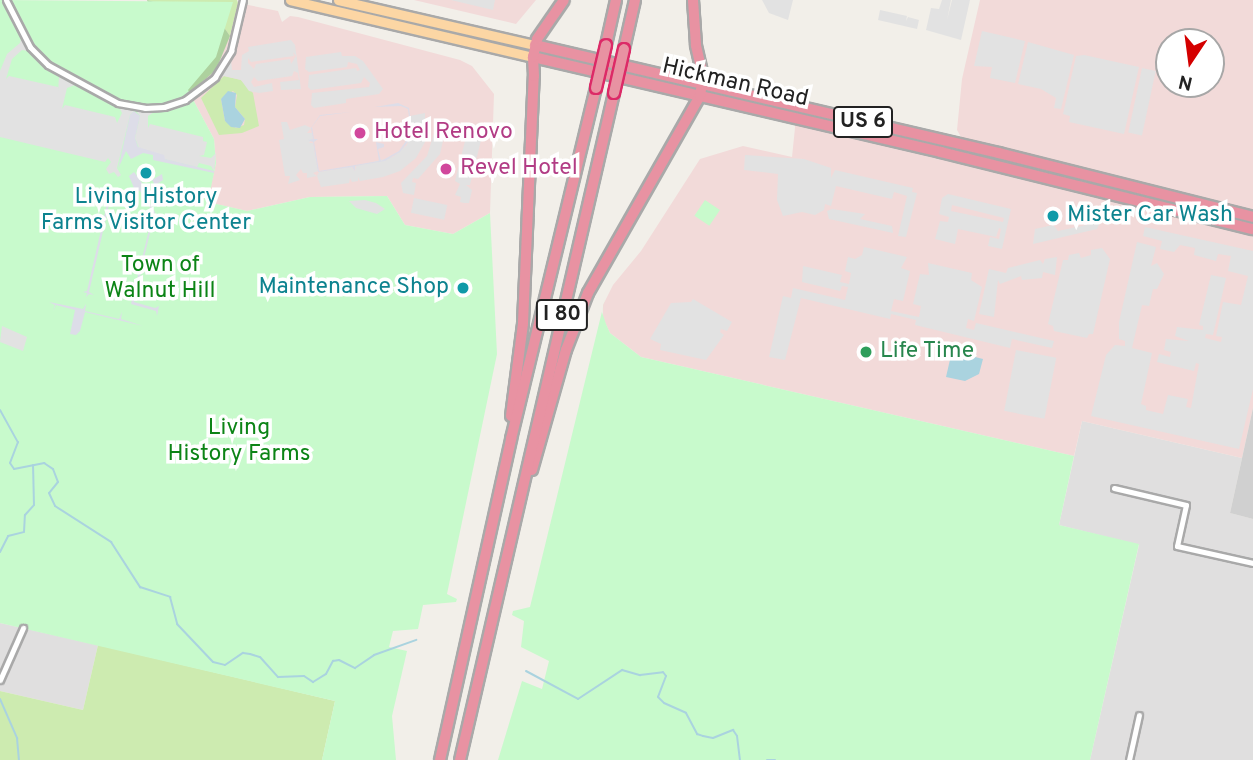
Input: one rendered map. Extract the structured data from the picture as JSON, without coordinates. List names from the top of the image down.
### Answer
{
  "streets": {
    "highway": ["Hickman Road", "US 6", "I 80"]
  },
  "parks": ["Town of Walnut Hill", "Living History Farms"],
  "places": [
    "Hotel Renovo",
    "Revel Hotel",
    "Living History Farms Visitor Center",
    "Mister Car Wash",
    "Maintenance Shop",
    "Life Time"
  ],
  "north": "bottom"
}
